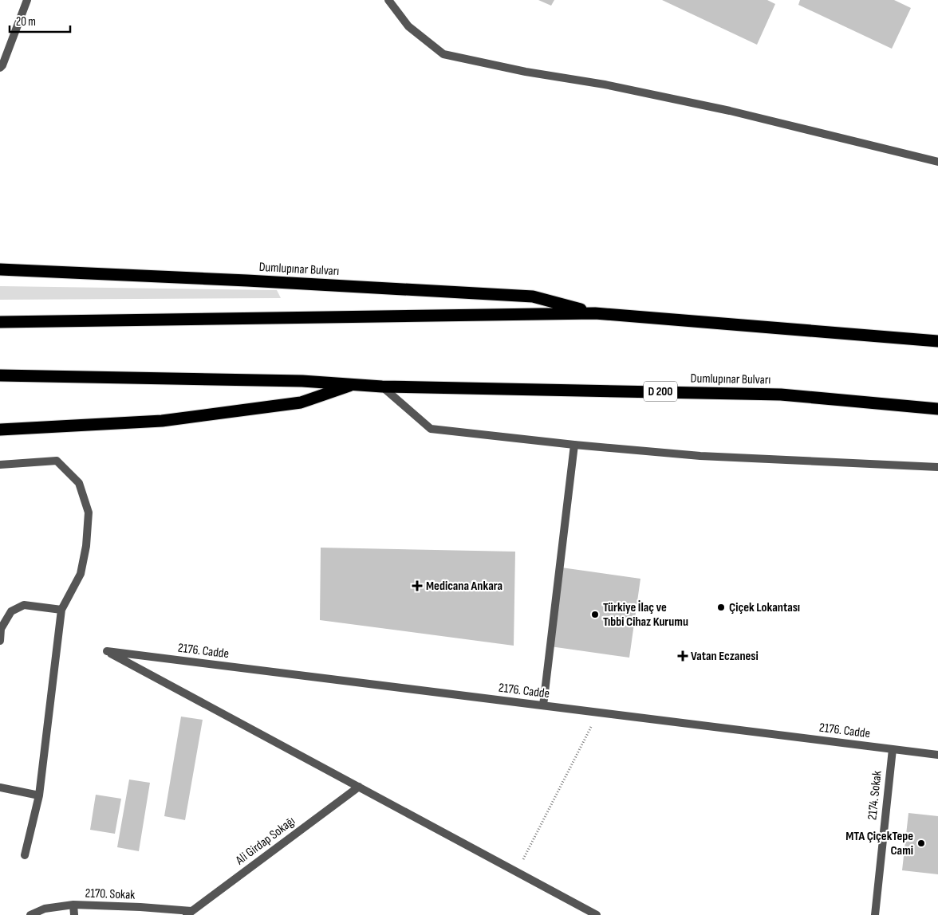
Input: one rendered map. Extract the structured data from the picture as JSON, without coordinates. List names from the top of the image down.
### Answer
{
  "streets": {
    "highway": ["Dumlupınar Bulvarı", "D 200"],
    "street": [
      "2176. Cadde",
      "2174. Sokak",
      "Ali Girdap Sokağı",
      "2170. Sokak"
    ]
  },
  "crossings": [
    ["2176. Cadde", "2174. Sokak"],
    ["2176. Cadde", "Ali Girdap Sokağı"],
    ["Ali Girdap Sokağı", "2170. Sokak"]
  ],
  "places": {
    "health": ["Medicana Ankara", "Vatan Eczanesi"],
    "other": ["Çiçek Lokantası", "Türkiye İlaç ve Tıbbi Cihaz Kurumu", "MTA ÇiçekTepe Cami"]
  },
  "scale_bar": "20 m"
}
